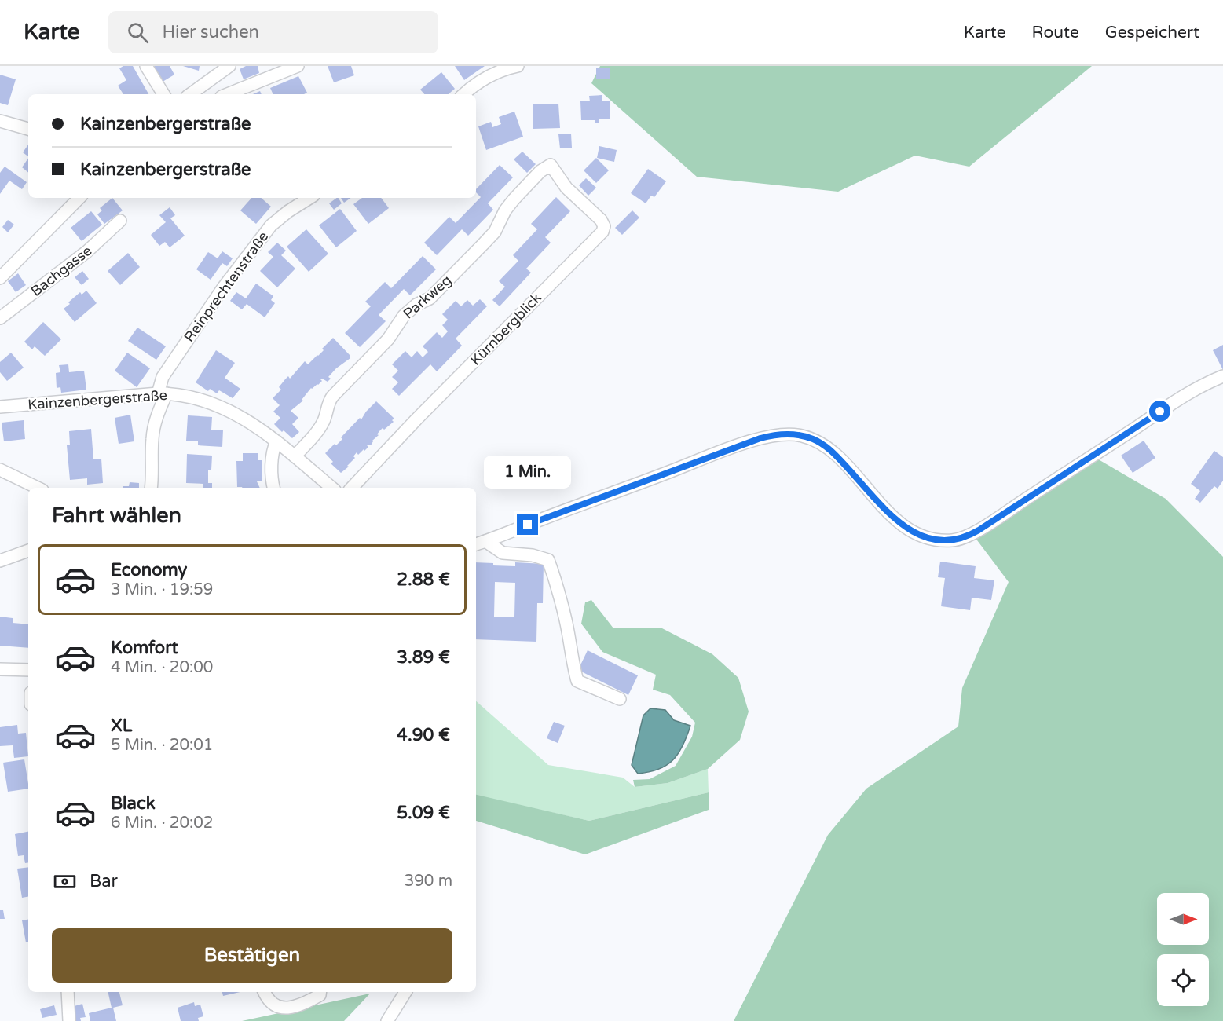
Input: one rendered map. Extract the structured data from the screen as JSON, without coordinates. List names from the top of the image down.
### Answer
{
  "streets": {
    "street": [
      "Bachgasse",
      "Reinprechtenstraße",
      "Parkweg",
      "Kürnbergblick",
      "Kainzenbergerstraße"
    ]
  },
  "crossings": [
    ["Reinprechtenstraße", "Kainzenbergerstraße"],
    ["Parkweg", "Kürnbergblick"],
    ["Parkweg", "Kainzenbergerstraße"]
  ],
  "north": "right",
  "page": {
    "header": "Karte",
    "search": "Hier suchen",
    "nav": ["Karte", "Route", "Gespeichert"],
    "banner": ["Kainzenbergerstraße", "Kainzenbergerstraße"],
    "bubble": "1 Min.",
    "heading": "Fahrt wählen",
    "list": [
      {
        "name": "Economy",
        "note": "3 Min. · 19:59",
        "value": "2.88 €"
      },
      {
        "name": "Komfort",
        "note": "4 Min. · 20:00",
        "value": "3.89 €"
      },
      {
        "name": "XL",
        "note": "5 Min. · 20:01",
        "value": "4.90 €"
      },
      {
        "name": "Black",
        "note": "6 Min. · 20:02",
        "value": "5.09 €"
      }
    ],
    "pay": ["Bar", "390 m"],
    "buttons": "Bestätigen"
  }
}
